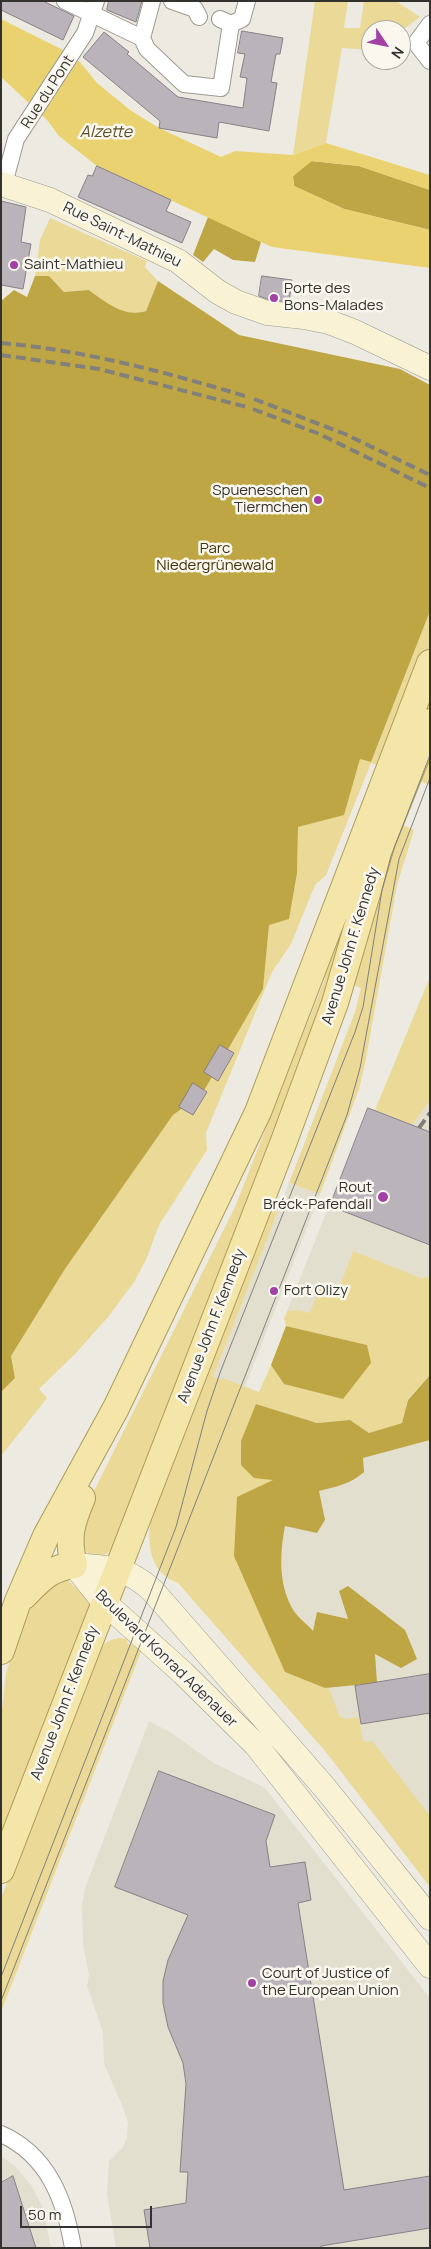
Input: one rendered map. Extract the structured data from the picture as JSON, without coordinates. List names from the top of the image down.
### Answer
{
  "streets": {
    "main road": ["Rue Saint-Mathieu", "Avenue John F. Kennedy", "Boulevard Konrad Adenauer"],
    "street": ["Rue du Pont"]
  },
  "crossings": [
    ["Rue du Pont", "Rue Saint-Mathieu"],
    ["Avenue John F. Kennedy", "Boulevard Konrad Adenauer"]
  ],
  "water": ["Alzette"],
  "parks": ["Parc Niedergrünewald"],
  "places": [
    "Saint-Mathieu",
    "Porte des Bons-Malades",
    "Spueneschen Tiermchen",
    "Rout Bréck-Pafendall",
    "Fort Olizy",
    "Court of Justice of the European Union"
  ],
  "scale_bar": "50 m",
  "north": "bottom right"
}
